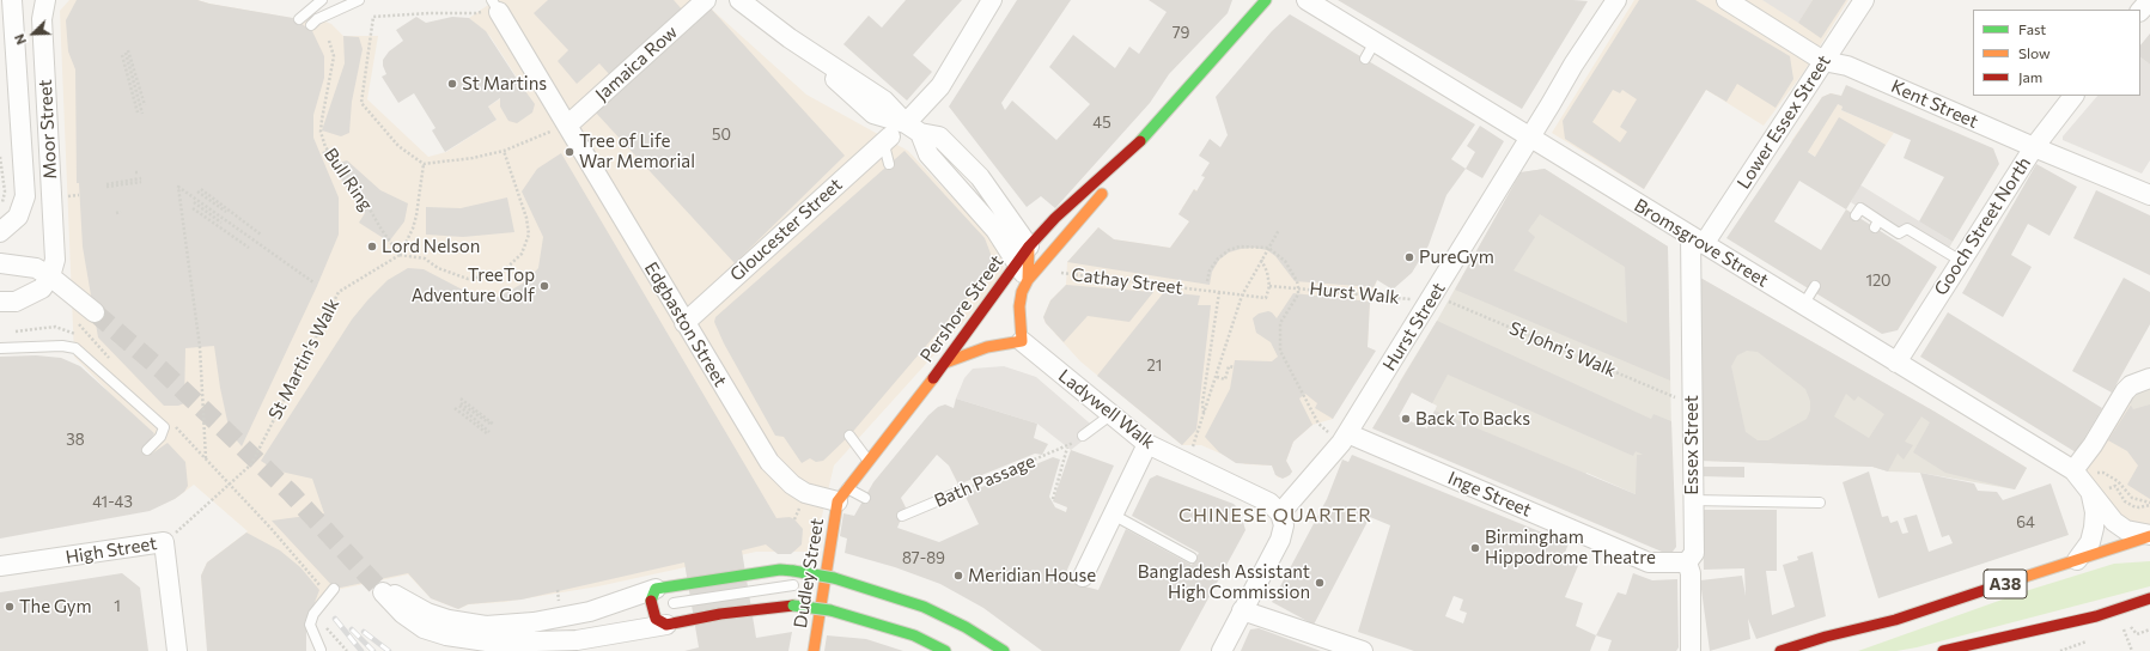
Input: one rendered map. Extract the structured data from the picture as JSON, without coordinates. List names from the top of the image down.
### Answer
{
  "streets": {
    "main road": ["Pershore Street", "Dudley Street", "A38"],
    "street": [
      "Jamaica Row",
      "Kent Street",
      "Lower Essex Street",
      "Moor Street",
      "Gooch Street North",
      "Gloucester Street",
      "Bromsgrove Street",
      "Edgbaston Street",
      "Hurst Street",
      "Ladywell Walk",
      "Essex Street",
      "Inge Street",
      "High Street"
    ],
    "lane": ["Bath Passage"],
    "path": [
      "Bull Ring",
      "Cathay Street",
      "Hurst Walk",
      "St John's Walk",
      "St Martin's Walk"
    ]
  },
  "crossings": [
    ["Jamaica Row", "Edgbaston Street"],
    ["Kent Street", "Lower Essex Street"],
    ["Kent Street", "Gooch Street North"],
    ["Lower Essex Street", "Bromsgrove Street"],
    ["Lower Essex Street", "Essex Street"],
    ["Bull Ring", "St Martin's Walk"],
    ["Gooch Street North", "Bromsgrove Street"],
    ["Gloucester Street", "Edgbaston Street"],
    ["Bromsgrove Street", "Hurst Street"],
    ["Bromsgrove Street", "Essex Street"],
    ["Bromsgrove Street", "A38"],
    ["Cathay Street", "Hurst Walk"],
    ["Pershore Street", "Edgbaston Street"],
    ["Pershore Street", "Dudley Street"],
    ["Edgbaston Street", "Dudley Street"],
    ["Hurst Street", "St John's Walk"],
    ["Hurst Street", "Ladywell Walk"],
    ["Hurst Street", "Inge Street"],
    ["St John's Walk", "Essex Street"],
    ["St Martin's Walk", "High Street"],
    ["Essex Street", "Inge Street"]
  ],
  "districts": ["CHINESE QUARTER"],
  "places": [
    "St Martins",
    "Tree of Life War Memorial",
    "Lord Nelson",
    "PureGym",
    "TreeTop Adventure Golf",
    "Back To Backs",
    "Birmingham Hippodrome Theatre",
    "Meridian House",
    "Bangladesh Assistant High Commission",
    "The Gym"
  ],
  "house_numbers": [
    "79",
    "45",
    "50",
    "120",
    "21",
    "38",
    "41-43",
    "64",
    "87-89",
    "1"
  ],
  "legend": ["Fast", "Slow", "Jam"],
  "north": "bottom left"
}
